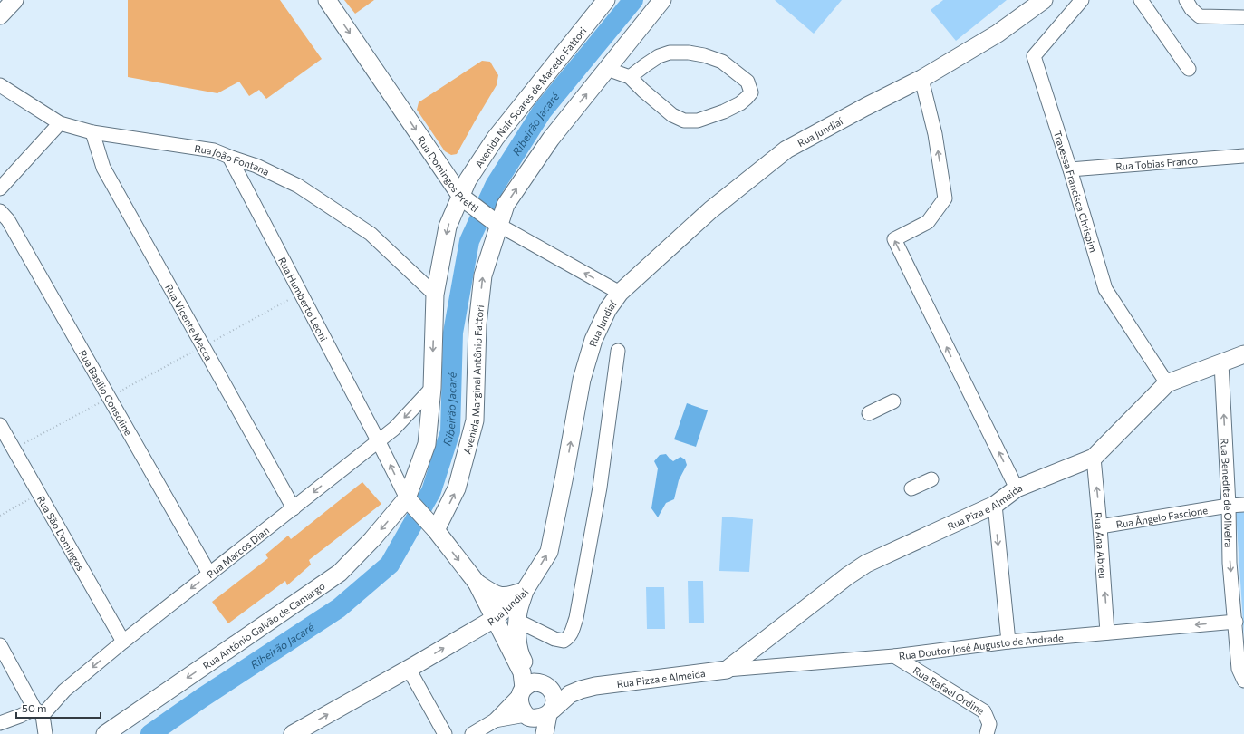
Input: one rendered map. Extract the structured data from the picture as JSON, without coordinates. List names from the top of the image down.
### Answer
{
  "streets": {
    "main road": [
      "Avenida Nair Soares de Macedo Fattori",
      "Rua Jundiaí",
      "Rua Domingos Pretti",
      "Avenida Marginal Antônio Fattori",
      "Rua Piza e Almeida",
      "Rua Antônio Galvão de Camargo",
      "Rua Pizza e Almeida"
    ],
    "street": [
      "Rua João Fontana",
      "Rua Tobias Franco",
      "Travessa Francisca Chrispim",
      "Rua Humberto Leoni",
      "Rua Vicente Mecca",
      "Rua Basilio Consoline",
      "Rua Benedita de Oliveira",
      "Rua Ângelo Fascione",
      "Rua São Domingos",
      "Rua Ana Abreu",
      "Rua Marcos Dian",
      "Rua Doutor José Augusto de Andrade",
      "Rua Rafael Ordine"
    ]
  },
  "crossings": [
    ["Avenida Nair Soares de Macedo Fattori", "Rua João Fontana"],
    ["Avenida Nair Soares de Macedo Fattori", "Rua Domingos Pretti"],
    ["Avenida Nair Soares de Macedo Fattori", "Rua Humberto Leoni"],
    ["Avenida Nair Soares de Macedo Fattori", "Rua Marcos Dian"],
    ["Avenida Nair Soares de Macedo Fattori", "Rua Antônio Galvão de Camargo"],
    ["Rua Jundiaí", "Rua Domingos Pretti"],
    ["Rua João Fontana", "Rua Humberto Leoni"],
    ["Rua João Fontana", "Rua Vicente Mecca"],
    ["Rua Tobias Franco", "Travessa Francisca Chrispim"],
    ["Rua Domingos Pretti", "Avenida Marginal Antônio Fattori"],
    ["Travessa Francisca Chrispim", "Rua Piza e Almeida"],
    ["Rua Humberto Leoni", "Rua Marcos Dian"],
    ["Rua Humberto Leoni", "Rua Antônio Galvão de Camargo"],
    ["Rua Vicente Mecca", "Rua Marcos Dian"],
    ["Rua Basilio Consoline", "Rua Marcos Dian"],
    ["Rua Benedita de Oliveira", "Rua Piza e Almeida"],
    ["Rua Benedita de Oliveira", "Rua Ângelo Fascione"],
    ["Rua Benedita de Oliveira", "Rua Doutor José Augusto de Andrade"],
    ["Rua Piza e Almeida", "Rua Ana Abreu"],
    ["Rua Piza e Almeida", "Rua Doutor José Augusto de Andrade"],
    ["Rua Piza e Almeida", "Rua Pizza e Almeida"],
    ["Rua Ângelo Fascione", "Rua Ana Abreu"],
    ["Rua São Domingos", "Rua Marcos Dian"],
    ["Rua Ana Abreu", "Rua Doutor José Augusto de Andrade"],
    ["Rua Doutor José Augusto de Andrade", "Rua Pizza e Almeida"],
    ["Rua Doutor José Augusto de Andrade", "Rua Rafael Ordine"]
  ],
  "one_way": [
    "Rua Jundiaí",
    "Avenida Marginal Antônio Fattori",
    "Rua Marcos Dian",
    "Rua Antônio Galvão de Camargo"
  ],
  "water": ["Ribeirão Jacaré"],
  "scale_bar": "50 m"
}
